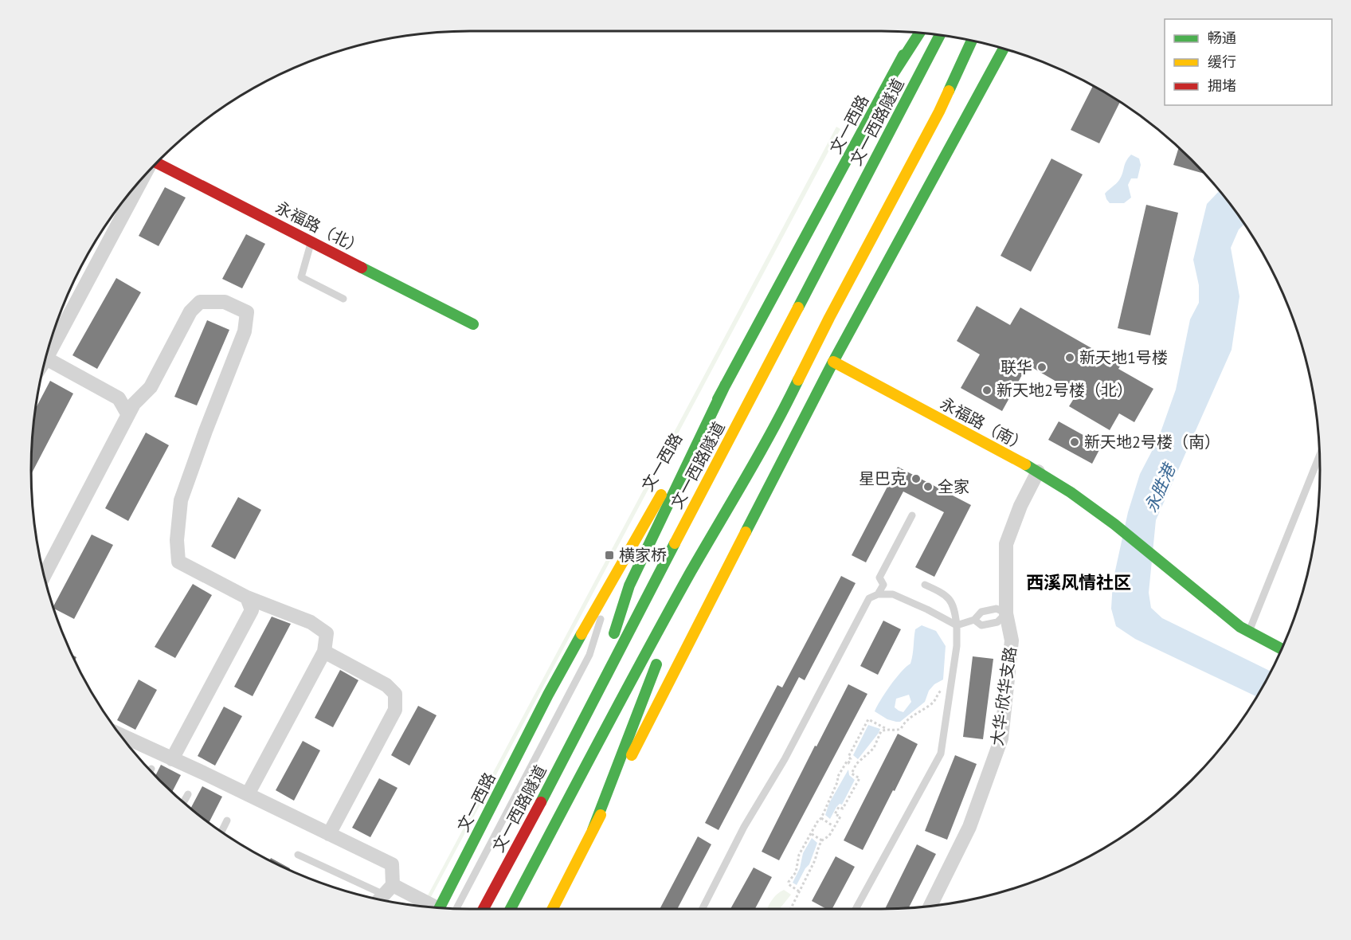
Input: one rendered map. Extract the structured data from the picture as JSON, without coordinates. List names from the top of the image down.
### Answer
{
  "streets": {
    "main road": [
      "文一西路隧道",
      "文一西路",
      "永福路（北）",
      "永福路（南）"
    ],
    "street": ["大华·欣华支路"]
  },
  "crossings": [
    ["永福路（南）", "大华·欣华支路"]
  ],
  "districts": ["西溪风情社区"],
  "water": ["永胜港"],
  "places": {
    "other": [
      "新天地1号楼",
      "联华",
      "新天地2号楼（北）",
      "新天地2号楼（南）",
      "星巴克",
      "全家"
    ],
    "transit": ["横家桥"]
  },
  "legend": ["畅通", "缓行", "拥堵"]
}
